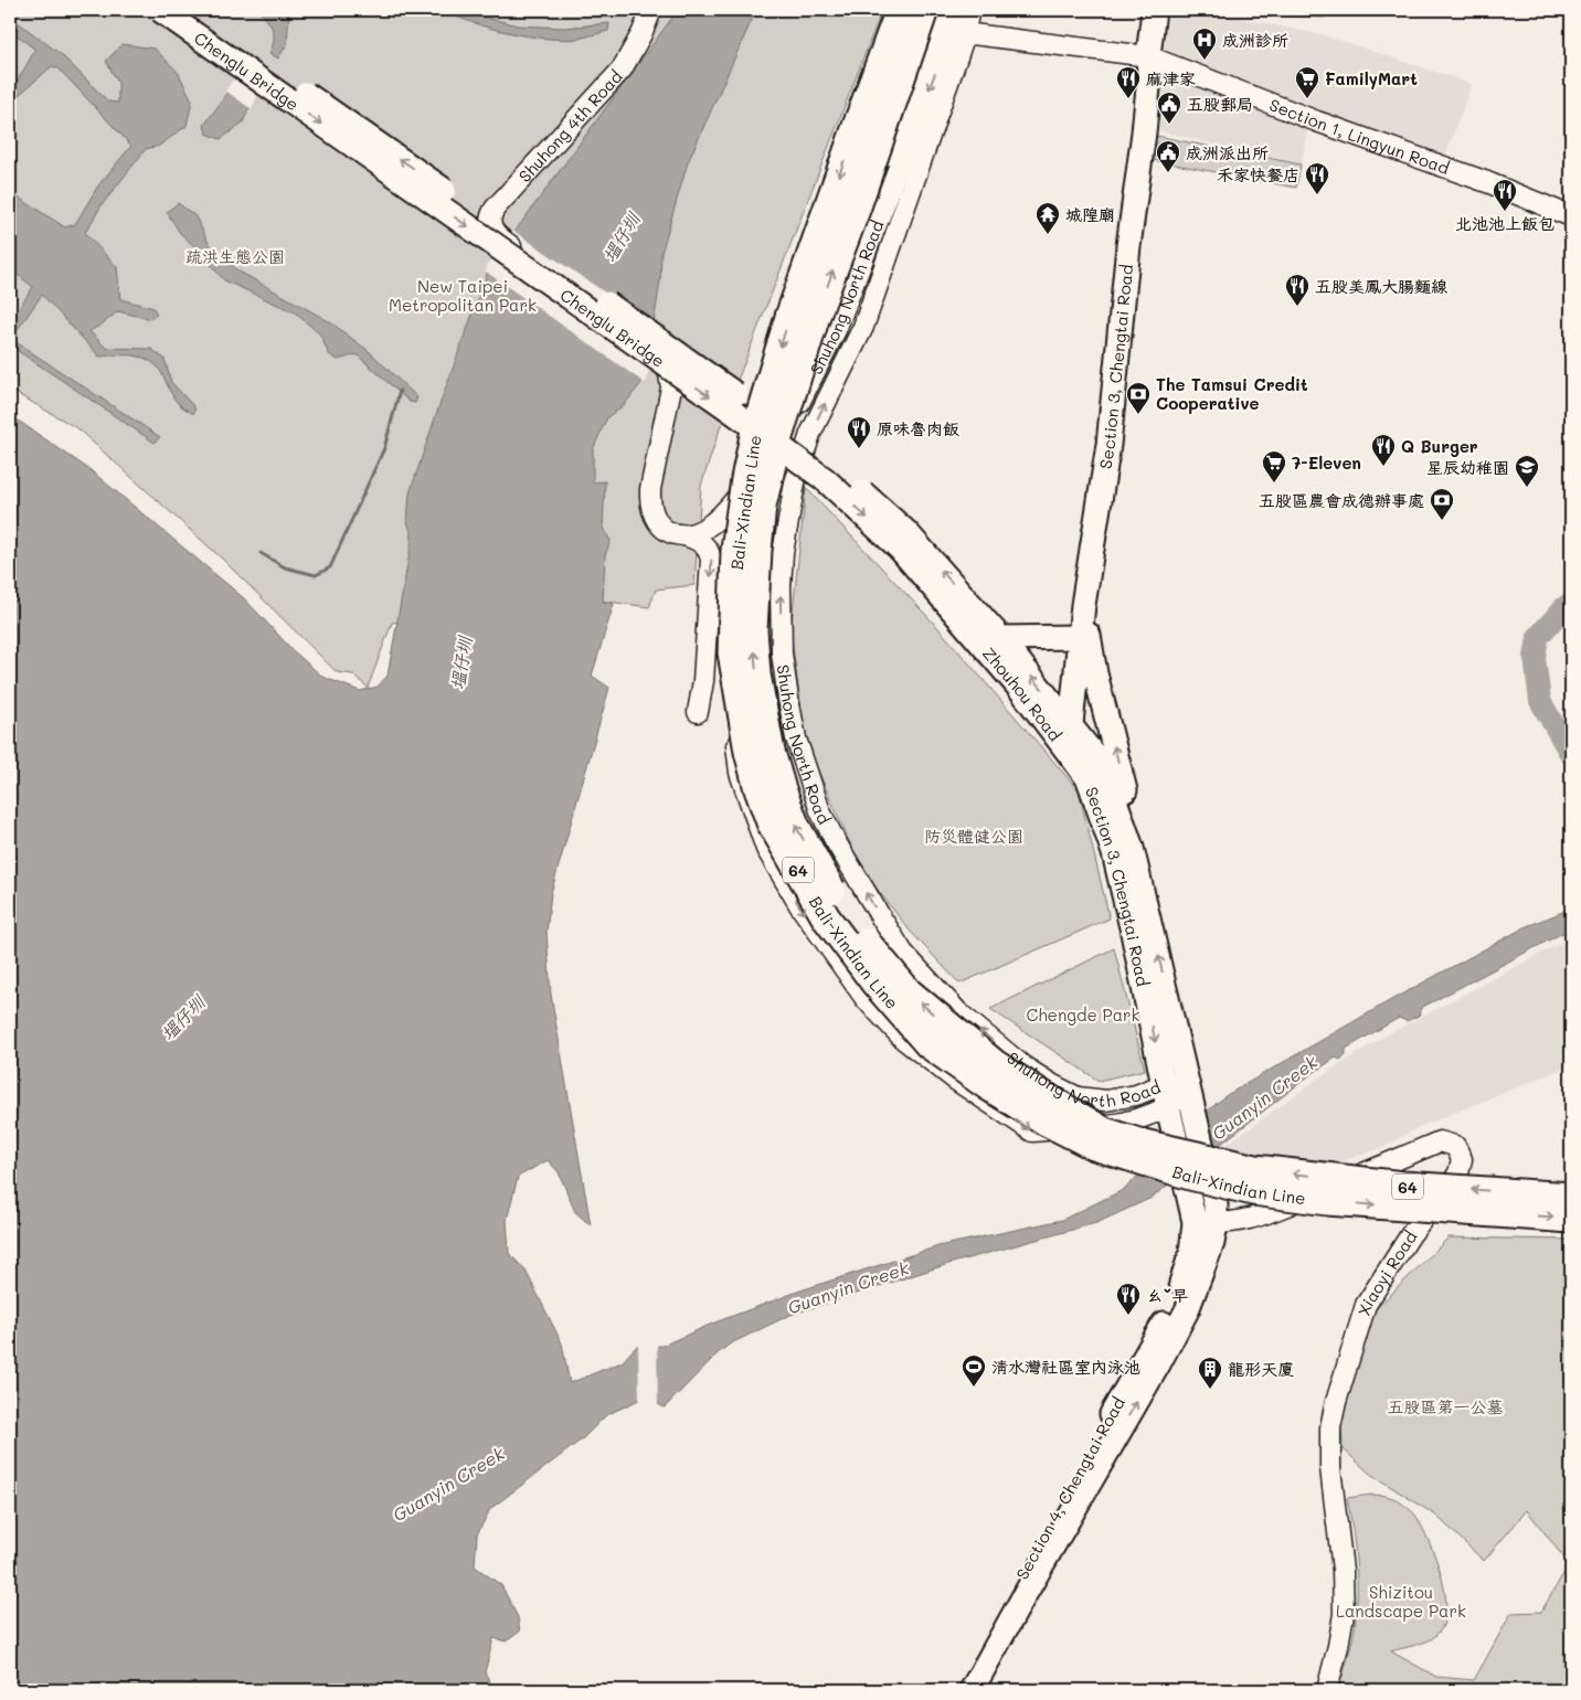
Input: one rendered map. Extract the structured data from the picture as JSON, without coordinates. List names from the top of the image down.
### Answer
{
  "streets": {
    "highway": ["Bali-Xindian Line", "64"],
    "main road": [
      "Chenglu Bridge",
      "Section 3, Chengtai Road",
      "Zhouhou Road",
      "Section 4, Chengtai Road"
    ],
    "street": [
      "Shuhong 4th Road",
      "Section 1, Lingyun Road",
      "Shuhong North Road",
      "Xiaoyi Road"
    ]
  },
  "crossings": [
    ["Chenglu Bridge", "Zhouhou Road"],
    ["Section 1, Lingyun Road", "Shuhong North Road"],
    ["Section 1, Lingyun Road", "Section 3, Chengtai Road"],
    ["Shuhong North Road", "Section 3, Chengtai Road"],
    ["Section 3, Chengtai Road", "Zhouhou Road"],
    ["Section 3, Chengtai Road", "Xiaoyi Road"],
    ["Section 3, Chengtai Road", "Section 4, Chengtai Road"],
    ["Xiaoyi Road", "Section 4, Chengtai Road"]
  ],
  "water": ["塭仔圳", "Guanyin Creek"],
  "parks": [
    "疏洪生態公園",
    "New Taipei Metropolitan Park",
    "防災體健公園",
    "Chengde Park",
    "五股區第一公墓",
    "Shizitou Landscape Park"
  ],
  "places": {
    "hospital": ["成洲診所"],
    "restaurant": [
      "麻津家",
      "禾家快餐店",
      "北池池上飯包",
      "五股美鳳大腸麵線",
      "原味魯肉飯",
      "Q Burger",
      "ㄠˇ早"
    ],
    "supermarket": ["FamilyMart", "7-Eleven"],
    "public building": ["五股郵局", "成洲派出所"],
    "temple": ["城隍廟"],
    "bank": ["The Tamsui Credit Cooperative", "五股區農會成德辦事處"],
    "school or university": ["星辰幼稚園"],
    "sports": ["清水灣社區室內泳池"],
    "building": ["龍形天廈"]
  }
}
